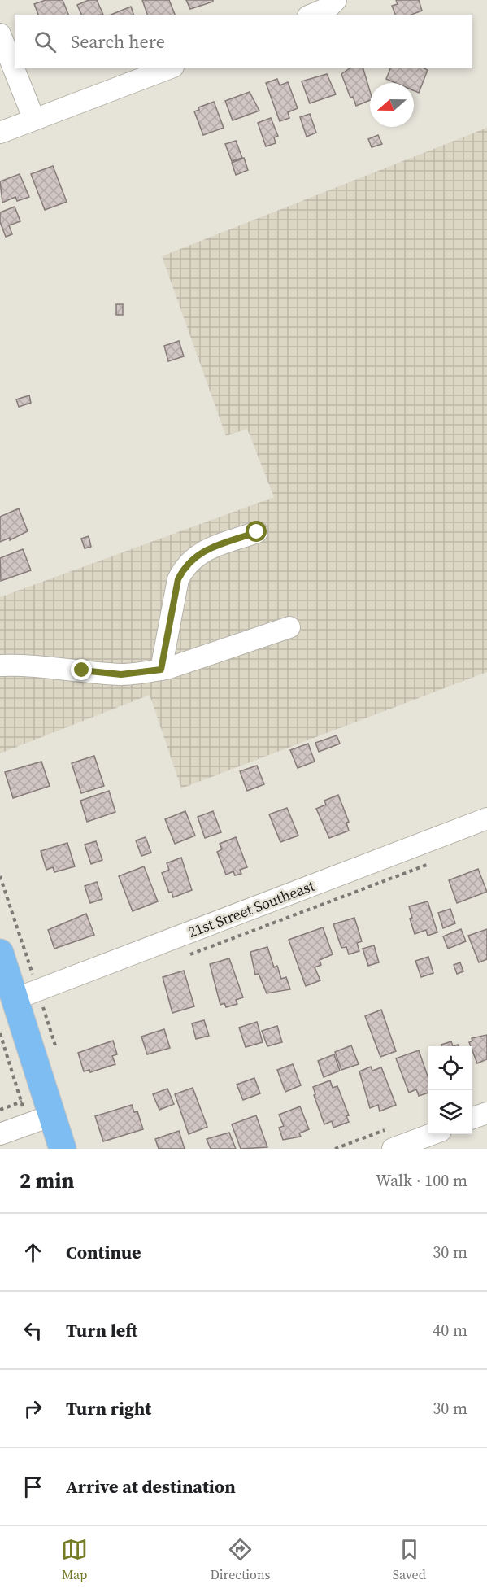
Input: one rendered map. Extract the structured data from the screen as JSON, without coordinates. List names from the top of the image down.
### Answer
{
  "streets": {
    "street": ["21st Street Southeast"]
  },
  "north": "left",
  "page": {
    "search": "Search here",
    "heading": ["2 min", "Walk · 100 m"],
    "list": [
      ["Continue", "30 m"],
      ["Turn left", "40 m"],
      ["Turn right", "30 m"],
      "Arrive at destination"
    ],
    "nav": ["Map", "Directions", "Saved"]
  }
}
